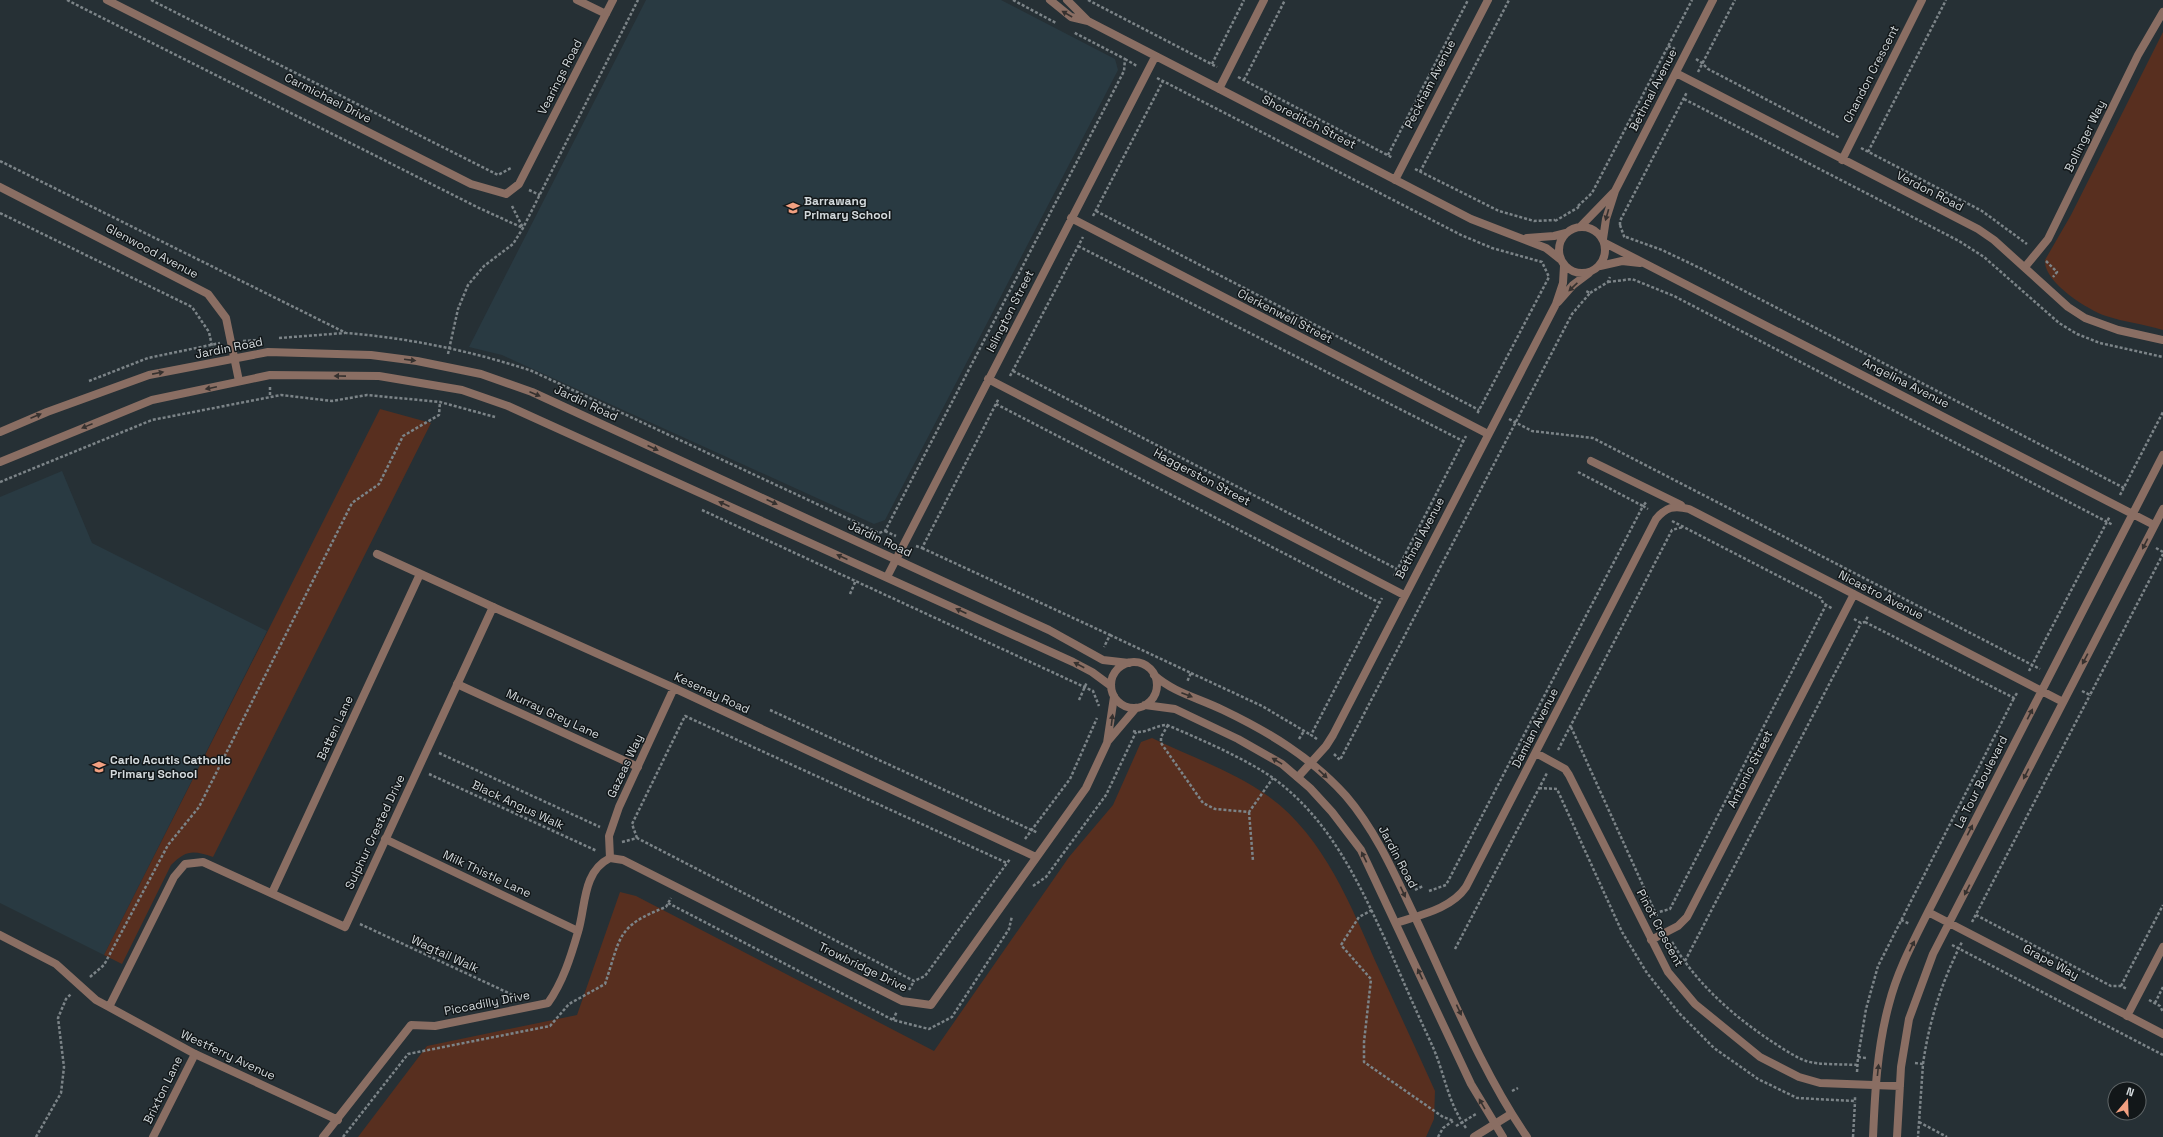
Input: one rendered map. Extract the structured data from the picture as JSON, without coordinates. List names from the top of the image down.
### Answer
{
  "streets": {
    "street": [
      "Chandon Crescent",
      "Vearings Road",
      "Peckham Avenue",
      "Bethnal Avenue",
      "Carmichael Drive",
      "Shoreditch Street",
      "Bollinger Way",
      "Verdon Road",
      "Glenwood Avenue",
      "Islington Street",
      "Clerkenwell Street",
      "Jardin Road",
      "Angelina Avenue",
      "Haggerston Street",
      "Nicastro Avenue",
      "Kesenay Road",
      "Murray Grey Lane",
      "Batten Lane",
      "Damian Avenue",
      "Gazeas Way",
      "Antonio Street",
      "La Tour Boulevard",
      "Sulphur Crested Drive",
      "Milk Thistle Lane",
      "Pinot Crescent",
      "Grape Way",
      "Trowbridge Drive",
      "Piccadilly Drive",
      "Westferry Avenue",
      "Brixton Lane"
    ],
    "path": ["Black Angus Walk", "Wagtail Walk"]
  },
  "crossings": [
    ["Chandon Crescent", "Verdon Road"],
    ["Vearings Road", "Carmichael Drive"],
    ["Peckham Avenue", "Shoreditch Street"],
    ["Bethnal Avenue", "Shoreditch Street"],
    ["Bethnal Avenue", "Verdon Road"],
    ["Bethnal Avenue", "Clerkenwell Street"],
    ["Bethnal Avenue", "Jardin Road"],
    ["Bethnal Avenue", "Angelina Avenue"],
    ["Bethnal Avenue", "Haggerston Street"],
    ["Shoreditch Street", "Islington Street"],
    ["Shoreditch Street", "Angelina Avenue"],
    ["Bollinger Way", "Verdon Road"],
    ["Glenwood Avenue", "Jardin Road"],
    ["Islington Street", "Clerkenwell Street"],
    ["Islington Street", "Jardin Road"],
    ["Islington Street", "Haggerston Street"],
    ["Jardin Road", "Damian Avenue"],
    ["Jardin Road", "Trowbridge Drive"],
    ["Angelina Avenue", "La Tour Boulevard"],
    ["Nicastro Avenue", "Damian Avenue"],
    ["Nicastro Avenue", "Antonio Street"],
    ["Nicastro Avenue", "La Tour Boulevard"],
    ["Kesenay Road", "Batten Lane"],
    ["Kesenay Road", "Gazeas Way"],
    ["Kesenay Road", "Sulphur Crested Drive"],
    ["Kesenay Road", "Trowbridge Drive"],
    ["Murray Grey Lane", "Gazeas Way"],
    ["Murray Grey Lane", "Sulphur Crested Drive"],
    ["Damian Avenue", "Pinot Crescent"],
    ["Gazeas Way", "Black Angus Walk"],
    ["Gazeas Way", "Trowbridge Drive"],
    ["Gazeas Way", "Piccadilly Drive"],
    ["Antonio Street", "Pinot Crescent"],
    ["La Tour Boulevard", "Pinot Crescent"],
    ["La Tour Boulevard", "Grape Way"],
    ["Black Angus Walk", "Sulphur Crested Drive"],
    ["Black Angus Walk", "Trowbridge Drive"],
    ["Black Angus Walk", "Piccadilly Drive"],
    ["Sulphur Crested Drive", "Milk Thistle Lane"],
    ["Sulphur Crested Drive", "Wagtail Walk"],
    ["Milk Thistle Lane", "Piccadilly Drive"],
    ["Wagtail Walk", "Piccadilly Drive"],
    ["Trowbridge Drive", "Piccadilly Drive"],
    ["Piccadilly Drive", "Westferry Avenue"],
    ["Westferry Avenue", "Brixton Lane"]
  ],
  "places": {
    "school or university": ["Barrawang Primary School", "Carlo Acutis Catholic Primary School"]
  },
  "north": "top"
}
